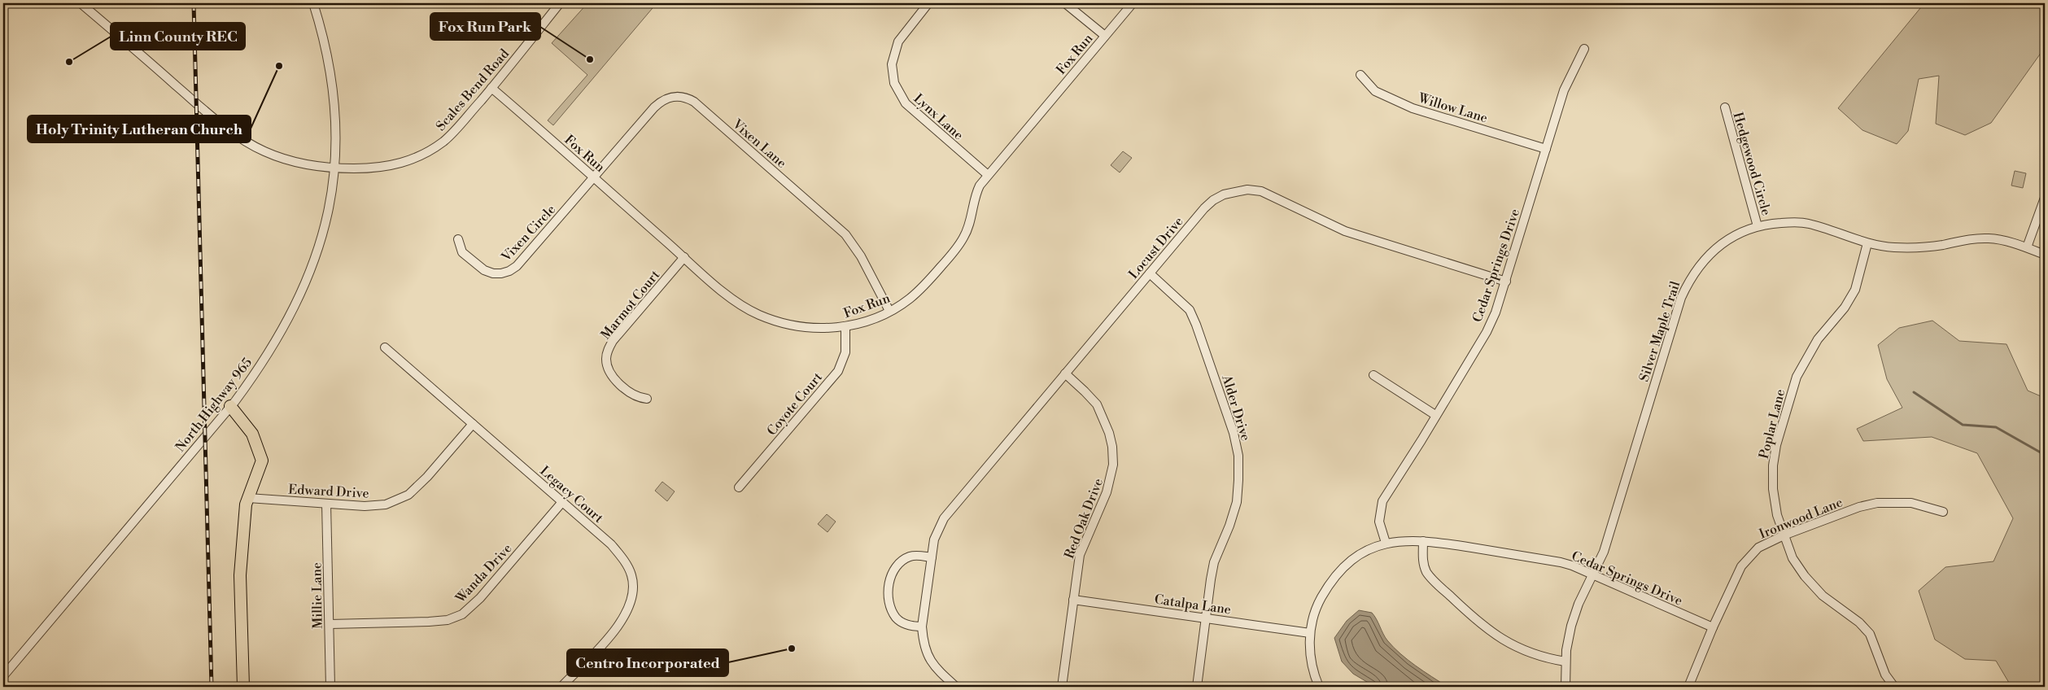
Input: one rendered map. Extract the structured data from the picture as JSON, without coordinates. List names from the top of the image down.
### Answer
{
  "streets": {
    "street": [
      "Fox Run",
      "Scales Bend Road",
      "Willow Lane",
      "Lynx Lane",
      "Vixen Lane",
      "Hedgewood Circle",
      "Vixen Circle",
      "Locust Drive",
      "Cedar Springs Drive",
      "Marmot Court",
      "Silver Maple Trail",
      "Coyote Court",
      "North Highway 965",
      "Alder Drive",
      "Poplar Lane",
      "Edward Drive",
      "Legacy Court",
      "Ironwood Lane",
      "Red Oak Drive",
      "Wanda Drive",
      "Millie Lane",
      "Catalpa Lane"
    ]
  },
  "crossings": [
    ["Fox Run", "Scales Bend Road"],
    ["Fox Run", "Lynx Lane"],
    ["Fox Run", "Vixen Lane"],
    ["Fox Run", "Vixen Circle"],
    ["Fox Run", "Marmot Court"],
    ["Fox Run", "Coyote Court"],
    ["Scales Bend Road", "North Highway 965"],
    ["Willow Lane", "Cedar Springs Drive"],
    ["Vixen Lane", "Vixen Circle"],
    ["Hedgewood Circle", "Silver Maple Trail"],
    ["Locust Drive", "Cedar Springs Drive"],
    ["Locust Drive", "Alder Drive"],
    ["Locust Drive", "Red Oak Drive"],
    ["Cedar Springs Drive", "Silver Maple Trail"],
    ["Cedar Springs Drive", "Ironwood Lane"],
    ["Cedar Springs Drive", "Catalpa Lane"],
    ["Silver Maple Trail", "Poplar Lane"],
    ["Alder Drive", "Catalpa Lane"],
    ["Poplar Lane", "Ironwood Lane"],
    ["Edward Drive", "Legacy Court"],
    ["Edward Drive", "Millie Lane"],
    ["Legacy Court", "Wanda Drive"],
    ["Red Oak Drive", "Catalpa Lane"],
    ["Wanda Drive", "Millie Lane"]
  ],
  "places": [
    "Fox Run Park",
    "Linn County REC",
    "Holy Trinity Lutheran Church",
    "Centro Incorporated"
  ]
}
